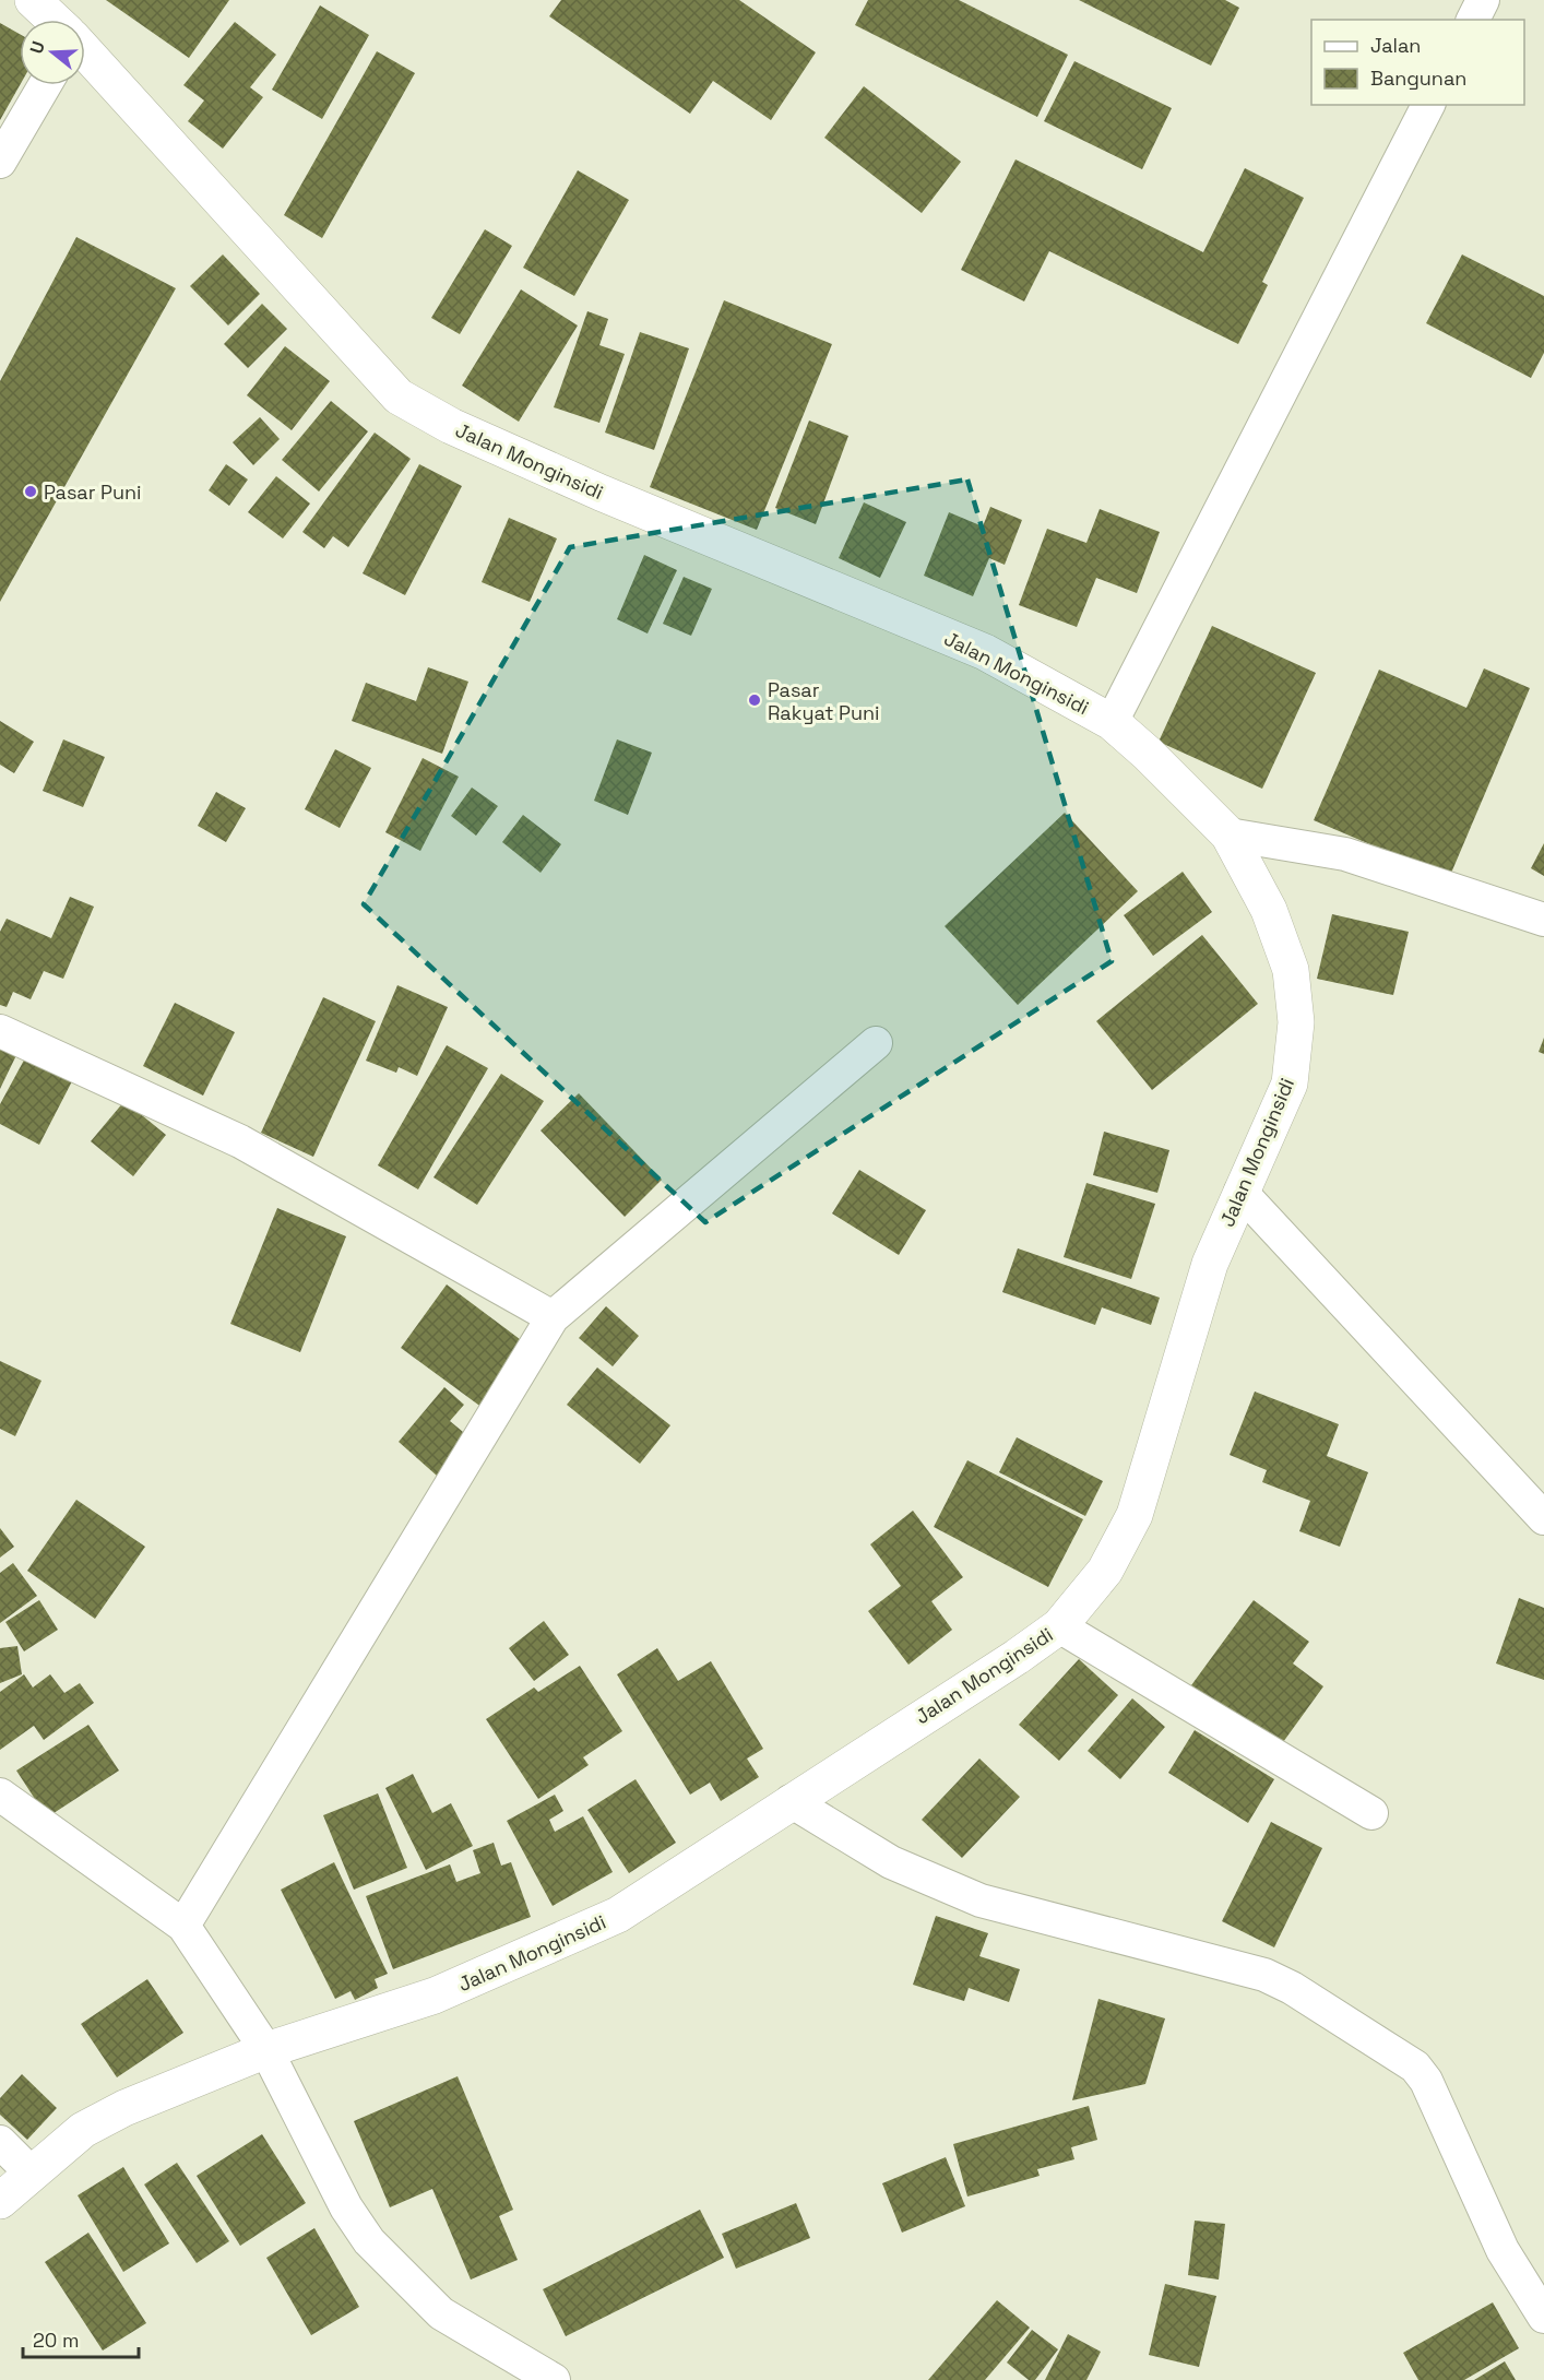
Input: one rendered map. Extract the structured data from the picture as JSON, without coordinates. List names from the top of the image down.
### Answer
{
  "streets": {
    "street": ["Jalan Monginsidi"]
  },
  "places": ["Pasar Puni", "Pasar Rakyat Puni"],
  "legend": ["Jalan", "Bangunan"],
  "scale_bar": "20 m",
  "north": "left"
}
